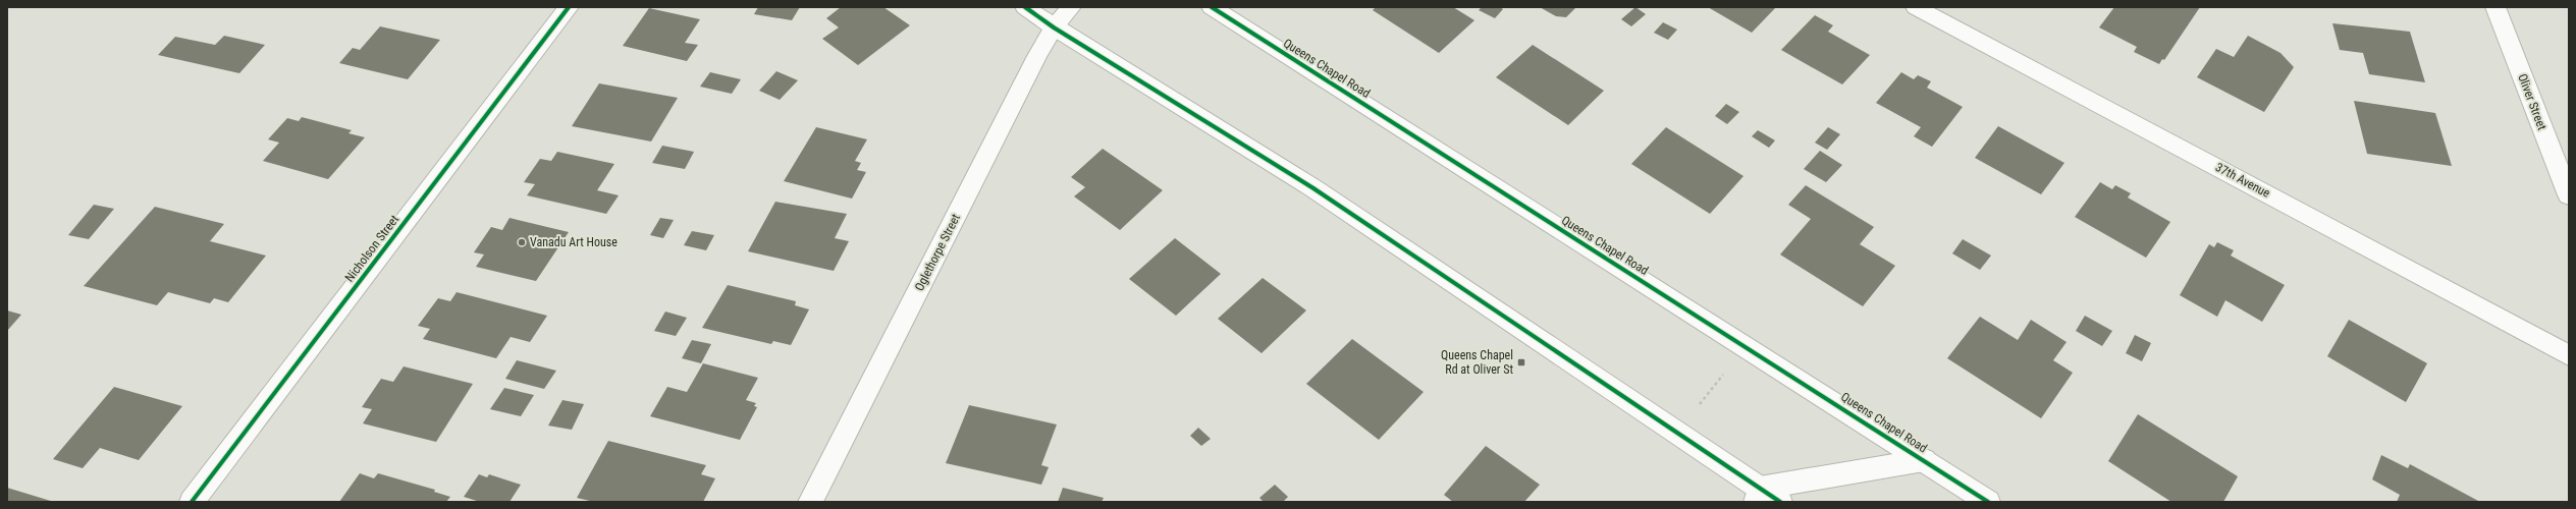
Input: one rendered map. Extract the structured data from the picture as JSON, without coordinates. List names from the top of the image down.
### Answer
{
  "streets": {
    "street": [
      "Queens Chapel Road",
      "Oliver Street",
      "37th Avenue",
      "Nicholson Street",
      "Oglethorpe Street"
    ]
  },
  "places": {
    "other": ["Vanadu Art House"],
    "transit": ["Queens Chapel Rd at Oliver St"]
  }
}
